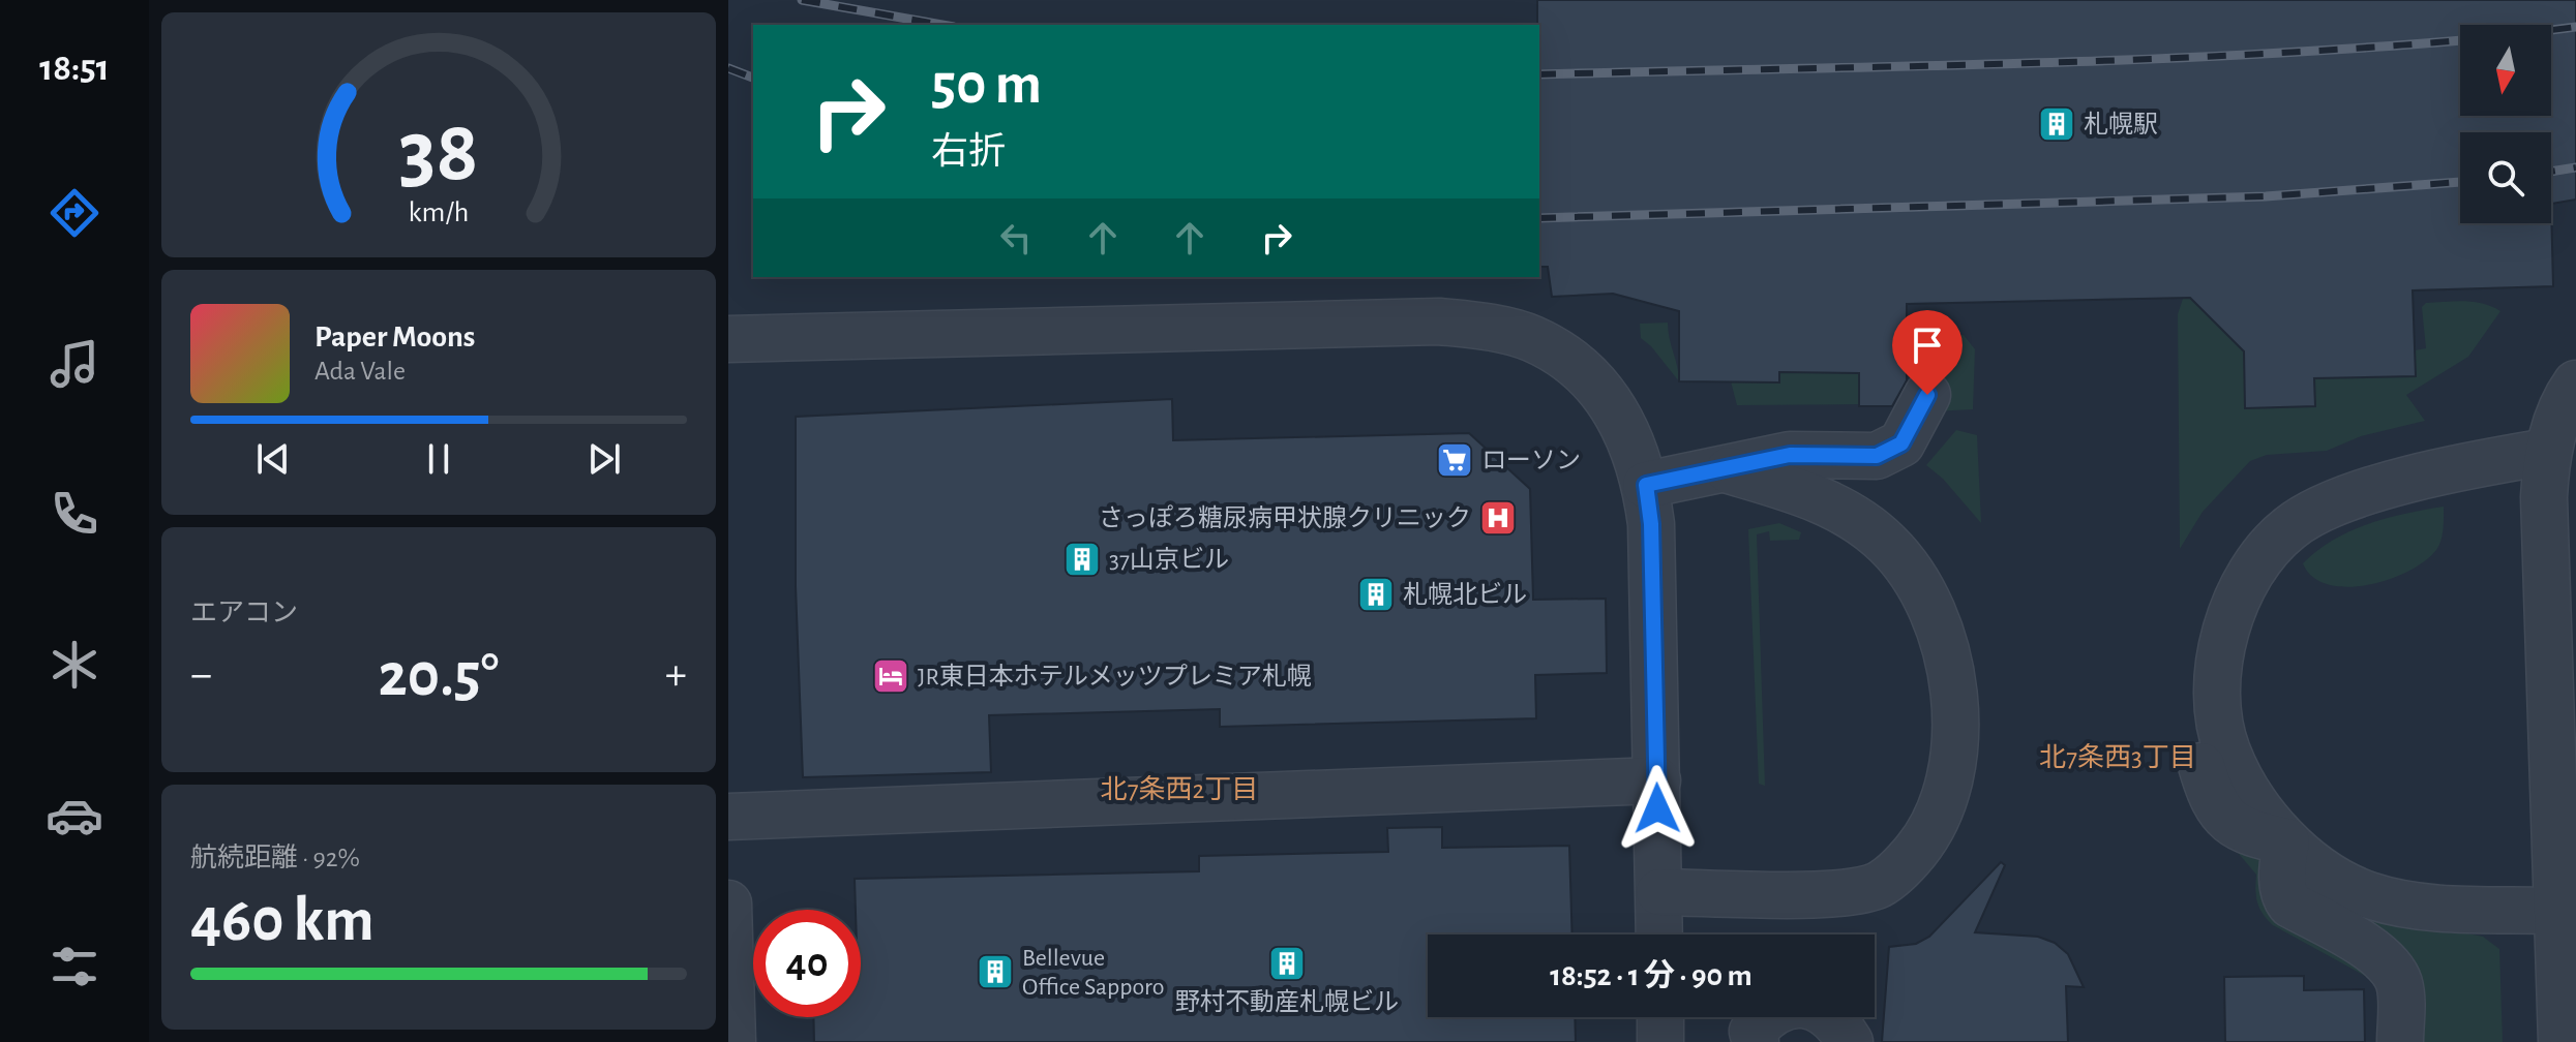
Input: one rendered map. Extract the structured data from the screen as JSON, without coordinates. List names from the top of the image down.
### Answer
{
  "districts": ["北7条西3丁目", "北7条西2丁目"],
  "places": {
    "building": [
      "札幌駅",
      "37山京ビル",
      "札幌北ビル",
      "野村不動産札幌ビル",
      "Bellevue Office Sapporo"
    ],
    "supermarket": ["ローソン"],
    "hospital": ["さっぽろ糖尿病甲状腺クリニック"],
    "hotel": ["JR東日本ホテルメッツプレミア札幌"]
  },
  "north": "bottom",
  "page": {
    "tabs": "18:51",
    "turn": ["50 m", "右折"],
    "song": ["Paper Moons", "Ada Vale"],
    "tile": [
      "エアコン",
      ["航続距離 · 92%", "460 km"]
    ],
    "heat": ["−", "20.5°", "+"],
    "limit": "40",
    "trip": "18:52 · 1 分 · 90 m",
    "gauge": ["38", "km/h"]
  }
}
